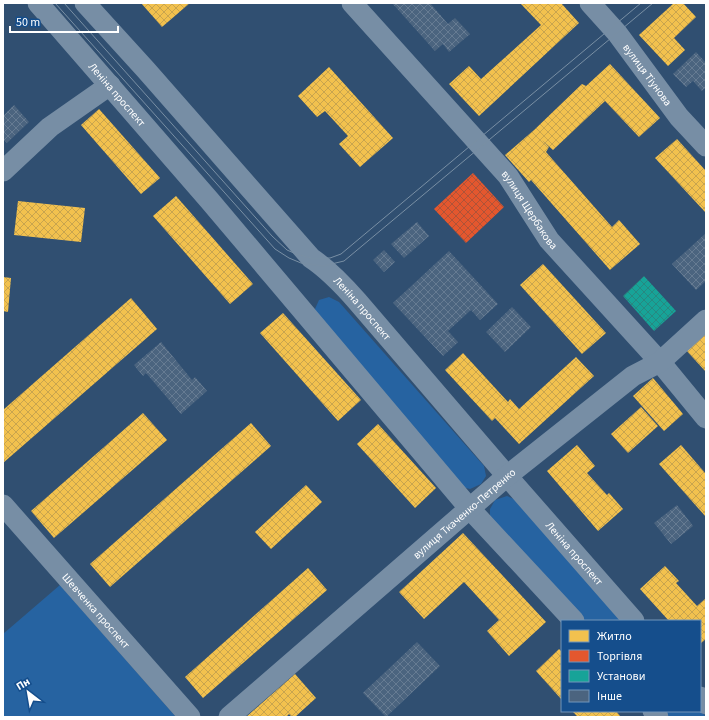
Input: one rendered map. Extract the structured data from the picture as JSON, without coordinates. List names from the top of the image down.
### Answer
{
  "streets": {
    "street": [
      "вулиця Тіунова",
      "Леніна проспект",
      "вулиця Щербакова",
      "вулиця Ткаченко-Петренко",
      "Шевченка проспект"
    ]
  },
  "crossings": [
    ["Леніна проспект", "вулиця Ткаченко-Петренко"],
    ["вулиця Щербакова", "вулиця Ткаченко-Петренко"]
  ],
  "legend": [
    "Житло",
    "Торгівля",
    "Установи",
    "Інше"
  ],
  "scale_bar": "50 m",
  "north": "top left"
}
